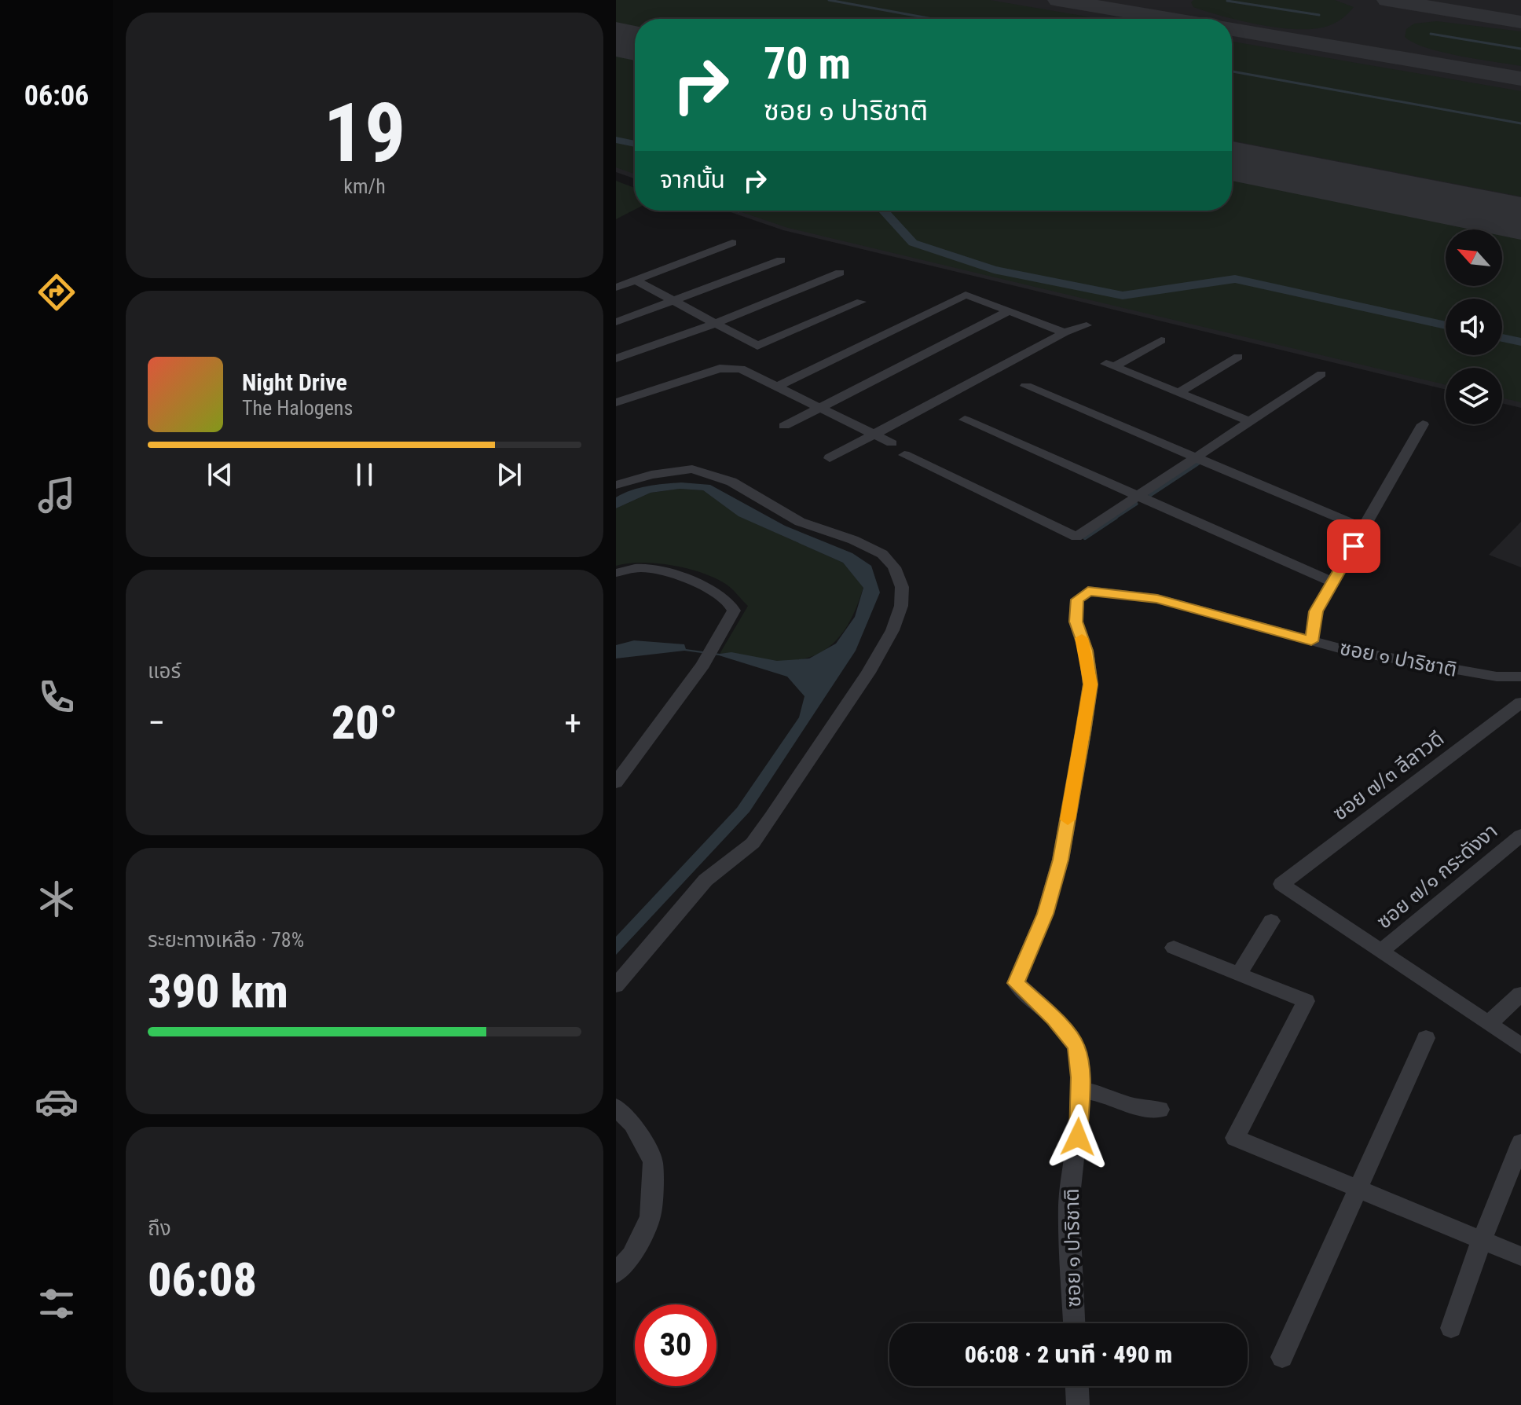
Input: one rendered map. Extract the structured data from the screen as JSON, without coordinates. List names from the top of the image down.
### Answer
{
  "streets": {
    "street": ["ซอย ๑ ปาริชาติ", "ซอย ๗/๓ ลีลาวดี", "ซอย ๗/๑ กระดังงา"]
  },
  "crossings": [
    ["ซอย ๗/๓ ลีลาวดี", "ซอย ๗/๑ กระดังงา"]
  ],
  "north": "top left",
  "page": {
    "tabs": "06:06",
    "tile": [
      ["19", "km/h"],
      "แอร์",
      ["ระยะทางเหลือ · 78%", "390 km"],
      ["ถึง", "06:08"]
    ],
    "turn": ["70 m", "ซอย ๑ ปาริชาติ"],
    "then": "จากนั้น",
    "song": ["Night Drive", "The Halogens"],
    "heat": ["−", "20°", "+"],
    "limit": "30",
    "trip": "06:08 · 2 นาที · 490 m"
  }
}
